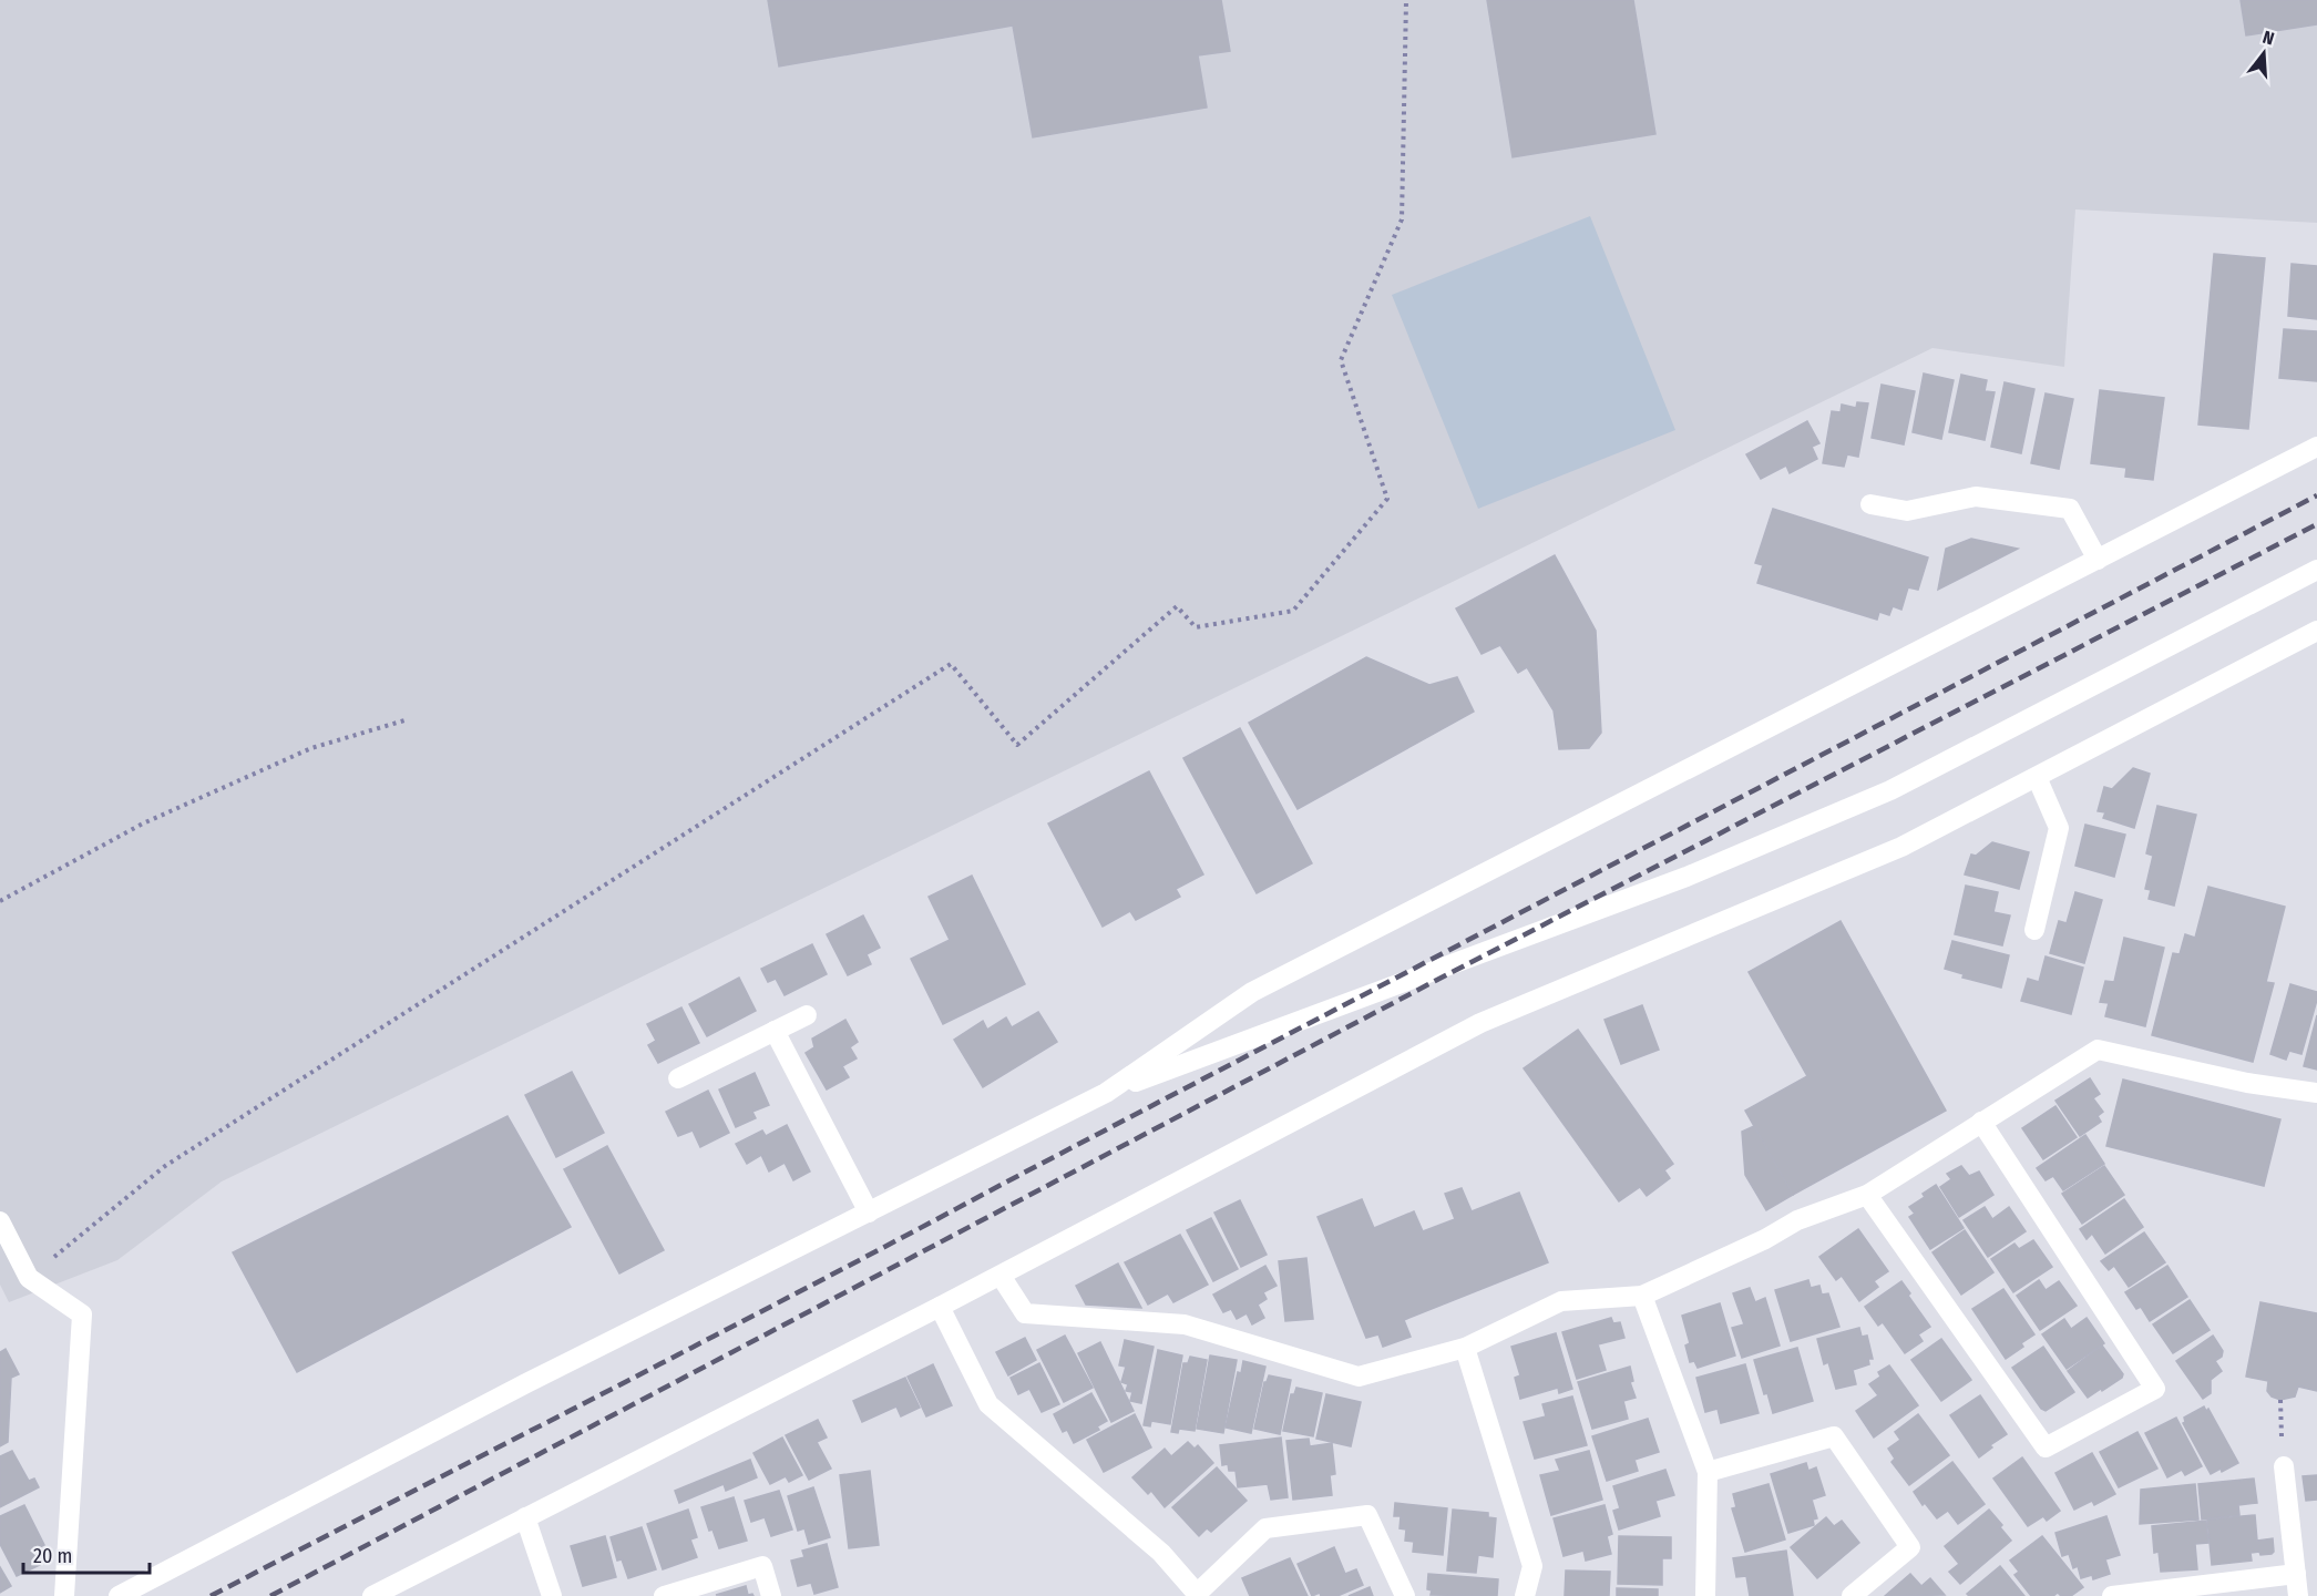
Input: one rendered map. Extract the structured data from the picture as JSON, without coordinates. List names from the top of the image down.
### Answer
{
  "scale_bar": "20 m",
  "north": "top"
}
